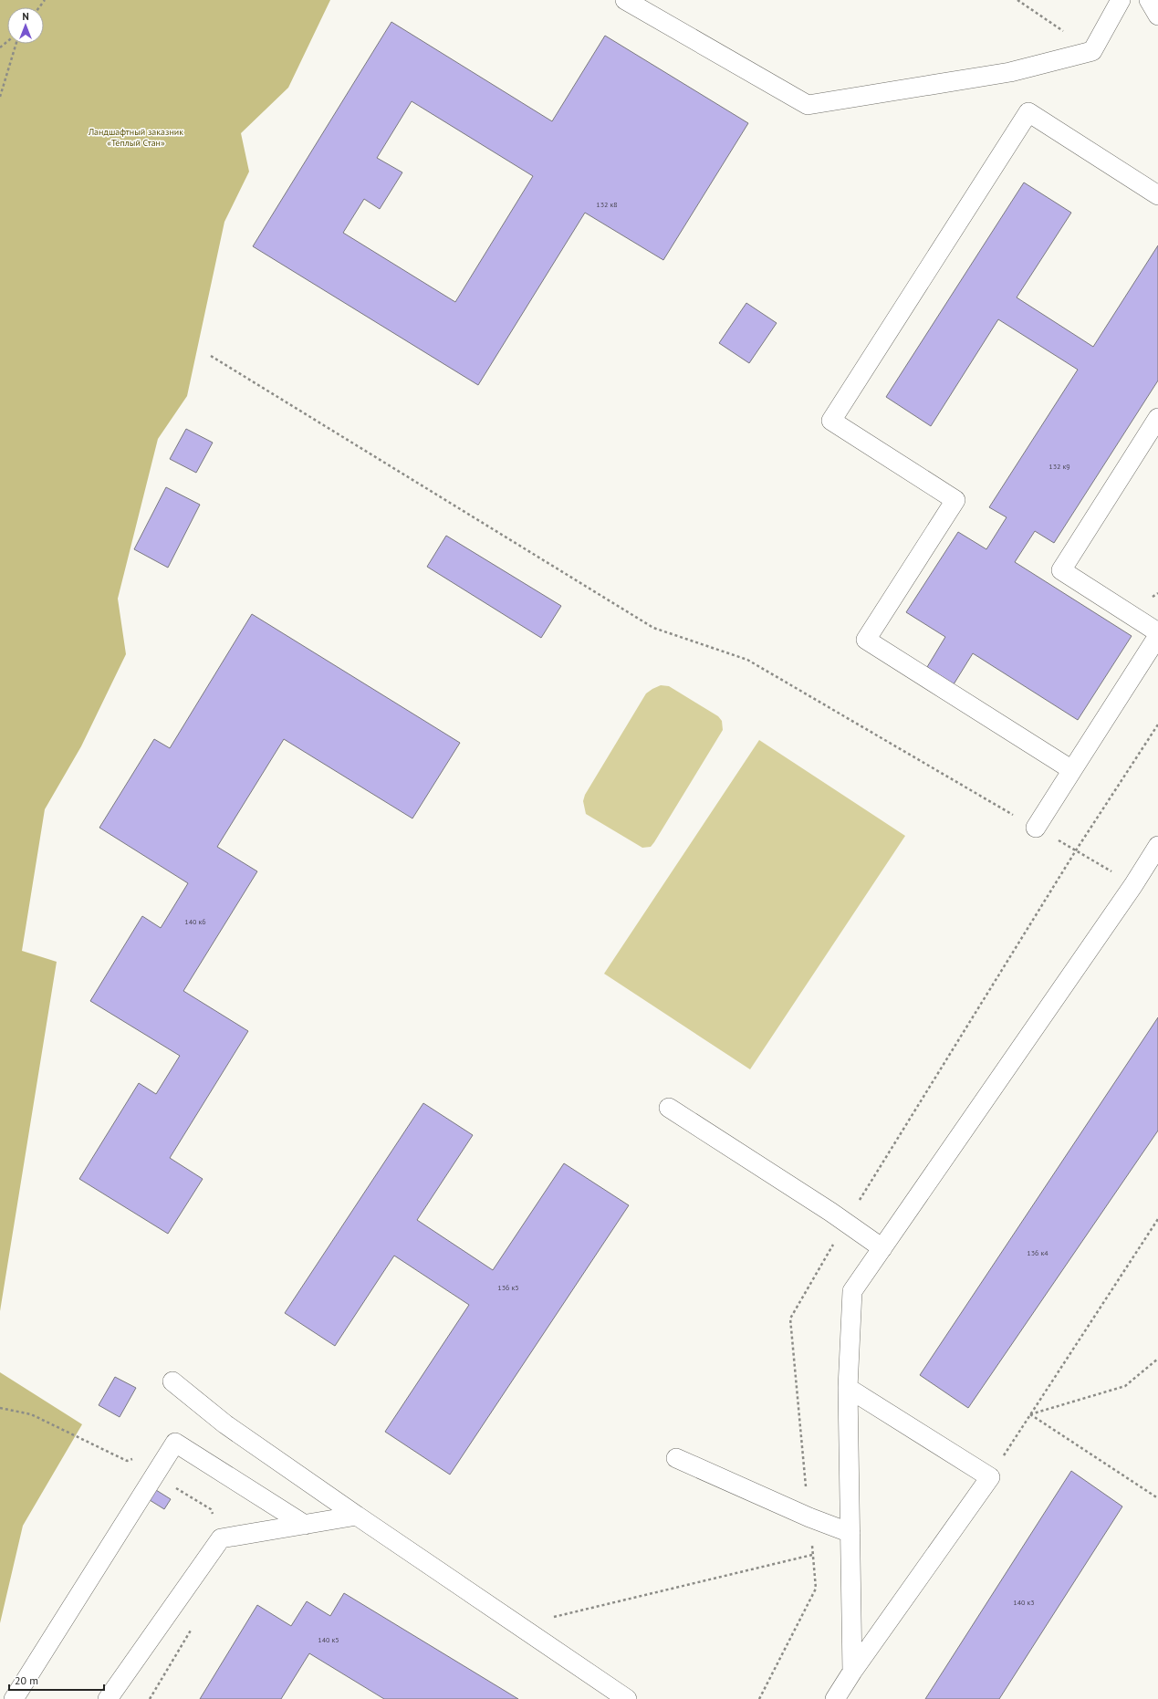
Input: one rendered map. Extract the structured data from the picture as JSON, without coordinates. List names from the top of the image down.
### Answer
{
  "parks": ["Ландшафтный заказник «Тёплый Стан»"],
  "house_numbers": [
    "132 к8",
    "132 к9",
    "140 к6",
    "136 к4",
    "136 к5",
    "140 к3",
    "140 к5"
  ],
  "scale_bar": "20 m",
  "north": "top"
}
